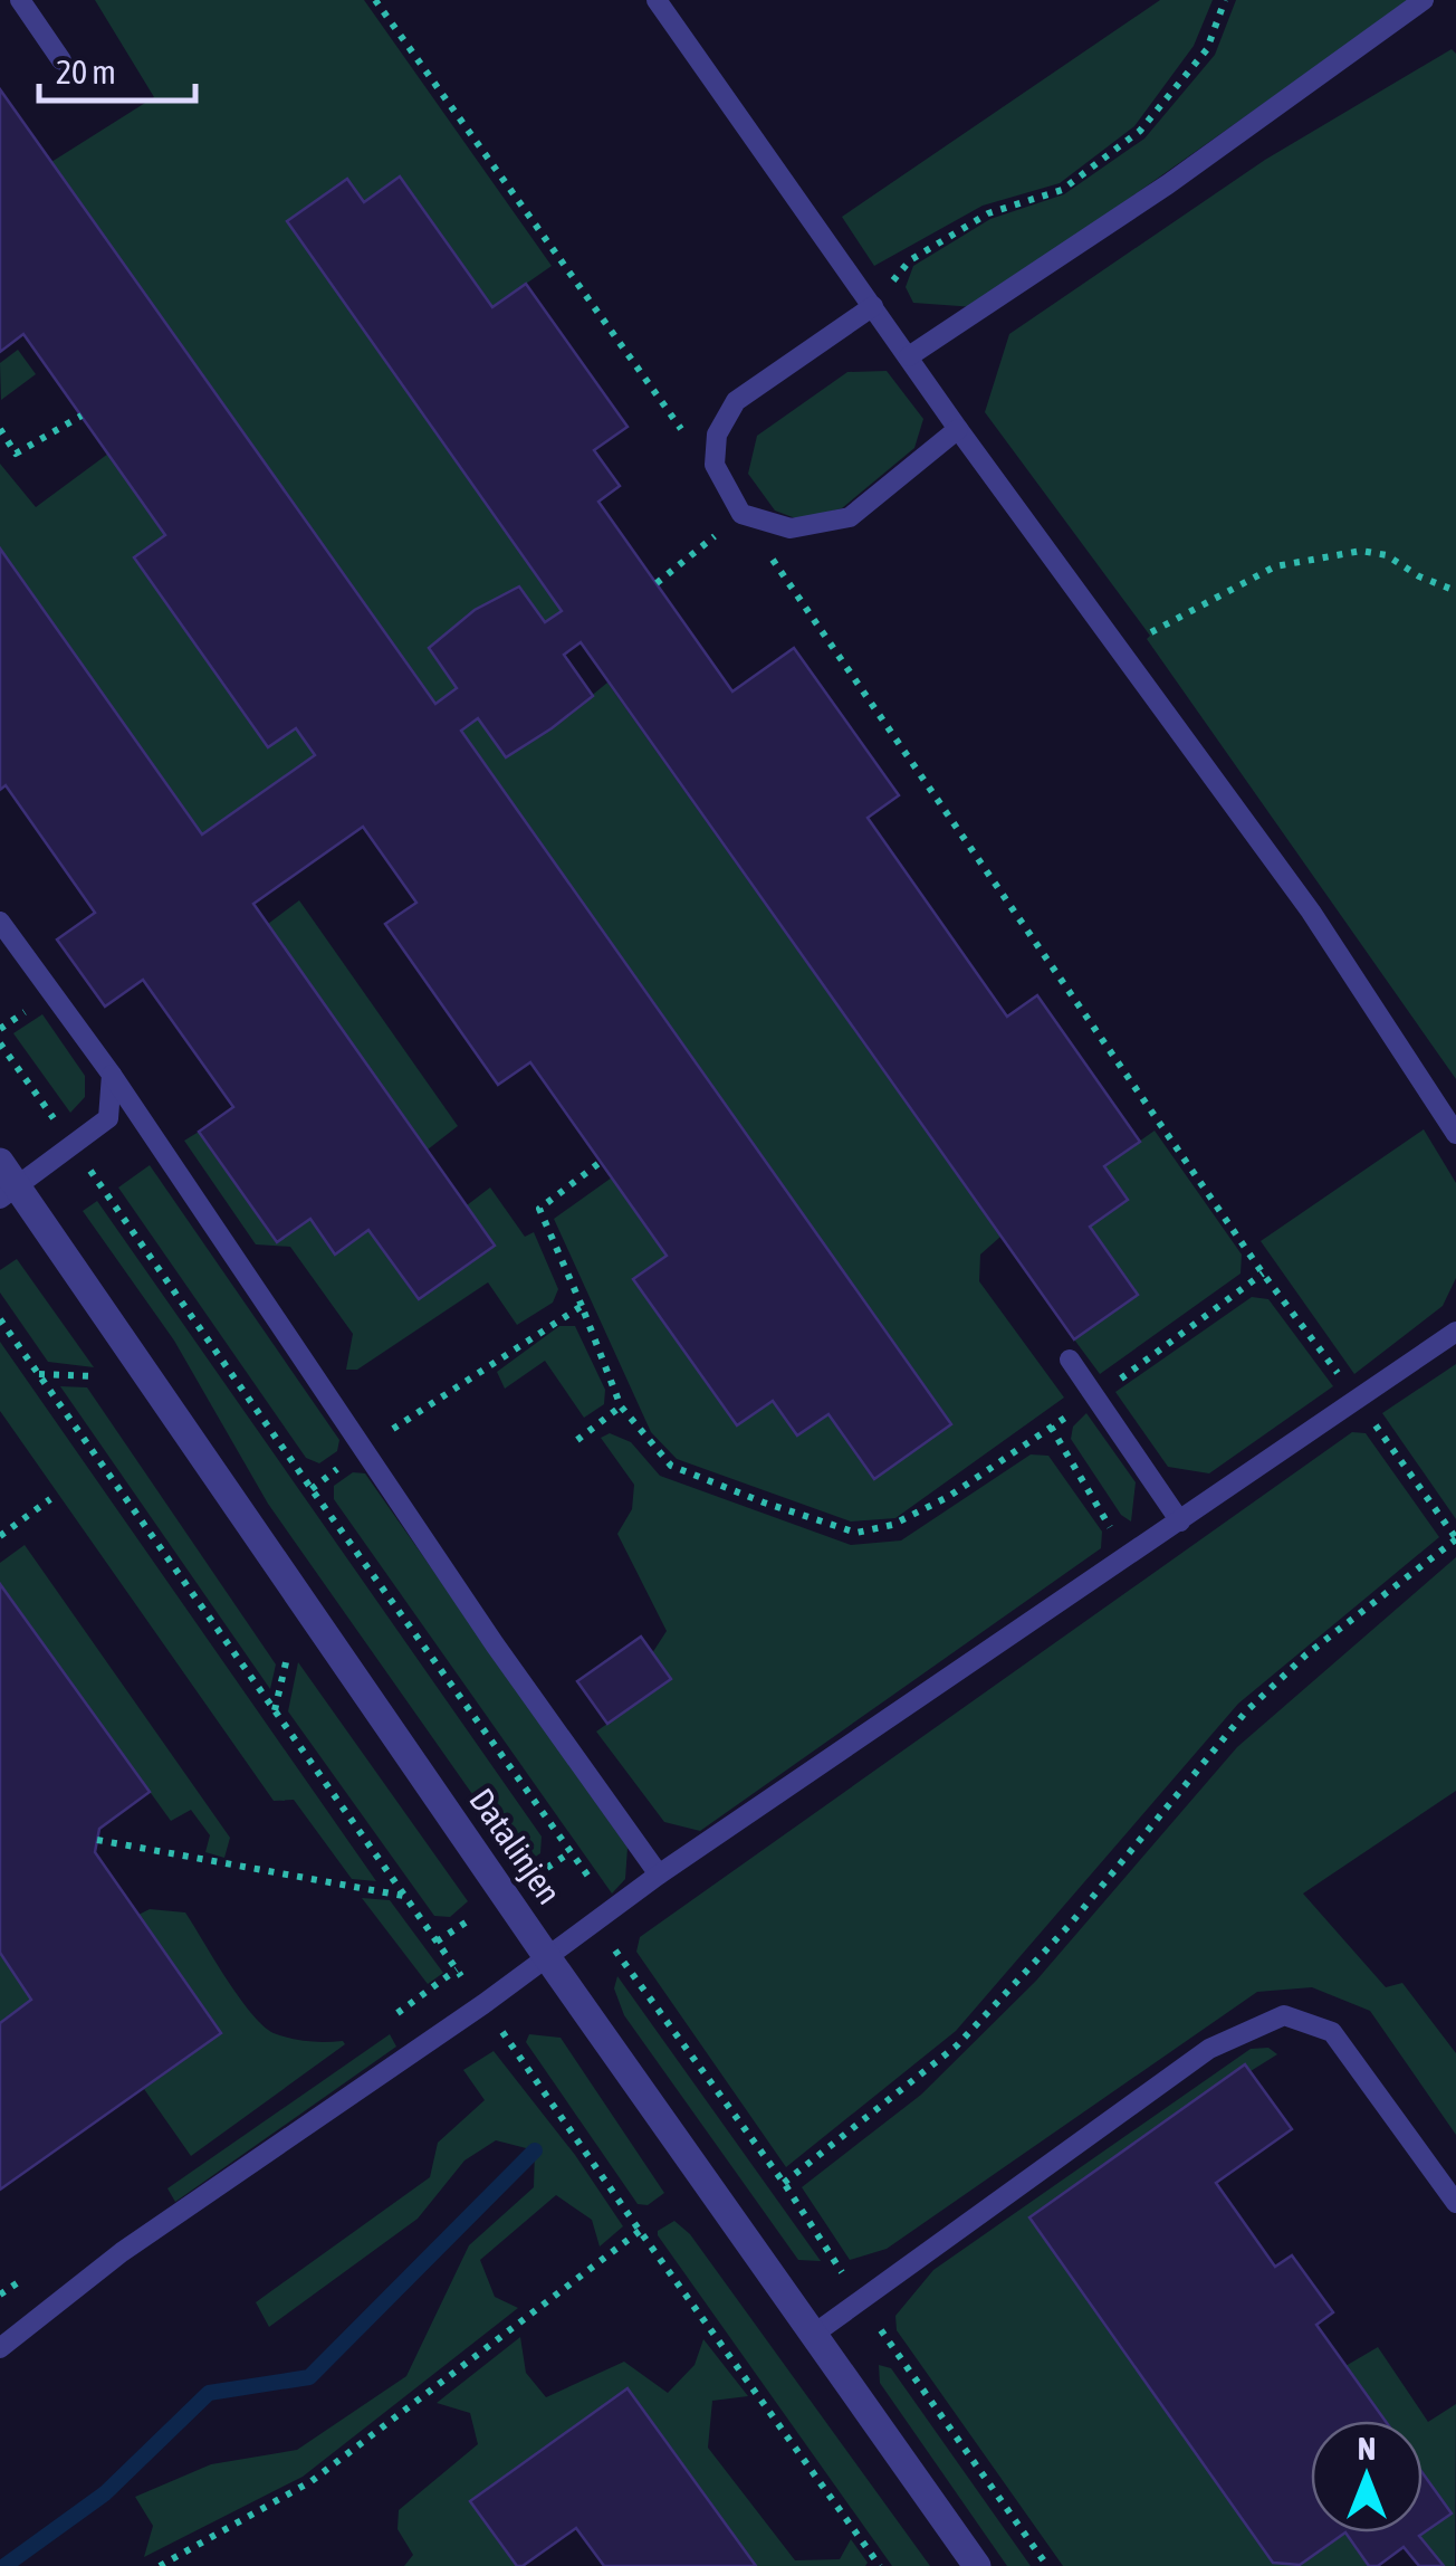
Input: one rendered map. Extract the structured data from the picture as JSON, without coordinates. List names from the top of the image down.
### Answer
{
  "streets": {
    "street": ["Datalinjen"]
  },
  "scale_bar": "20 m",
  "north": "top"
}
